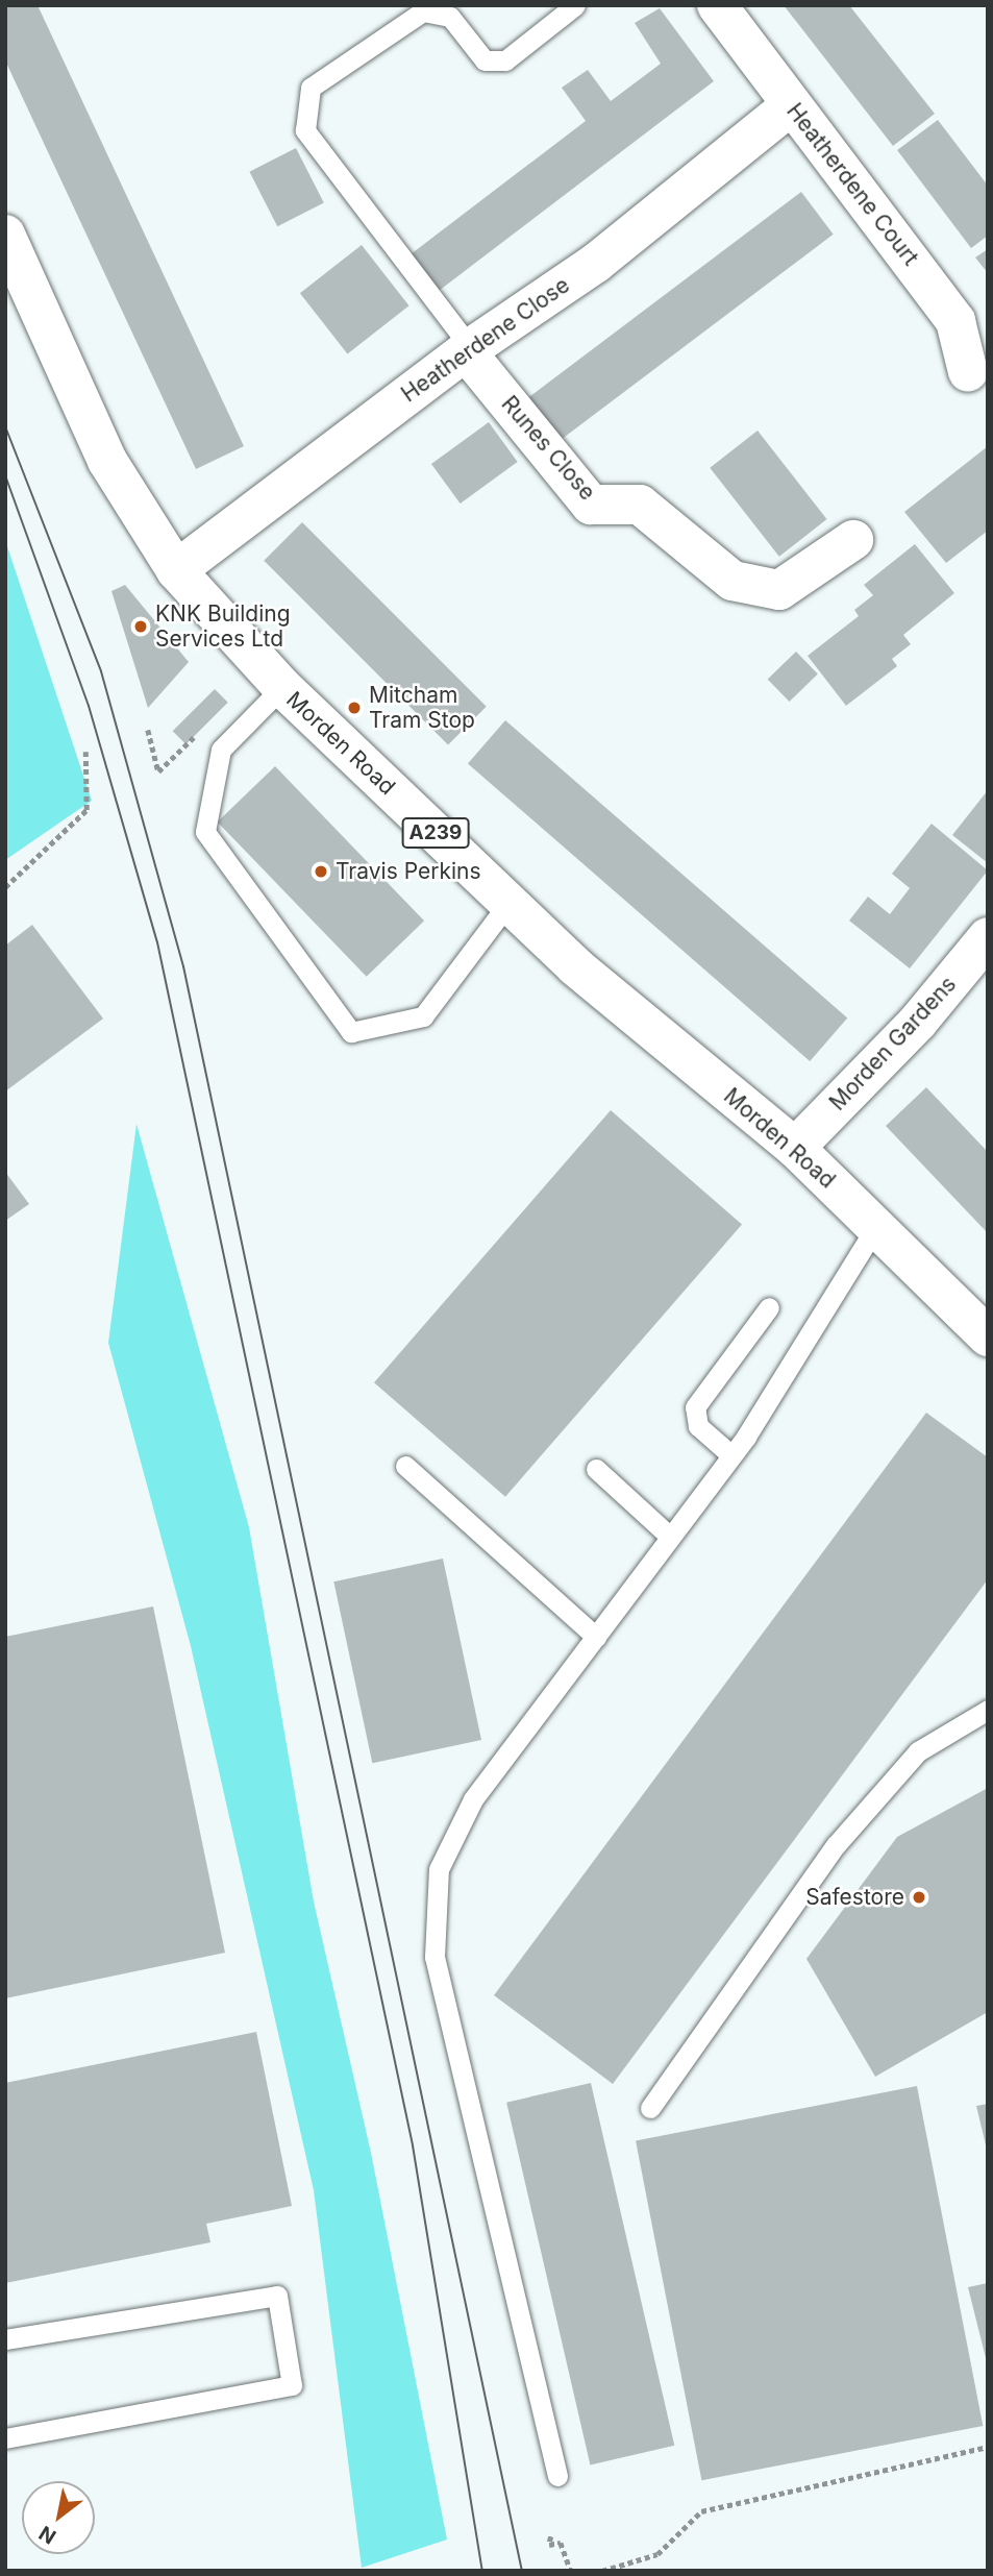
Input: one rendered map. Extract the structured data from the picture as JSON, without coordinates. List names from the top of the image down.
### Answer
{
  "streets": {
    "street": [
      "Heatherdene Court",
      "Heatherdene Close",
      "Runes Close",
      "Morden Road",
      "A239",
      "Morden Gardens"
    ]
  },
  "crossings": [
    ["Heatherdene Court", "Heatherdene Close"],
    ["Heatherdene Close", "Runes Close"],
    ["Heatherdene Close", "Morden Road"],
    ["Morden Road", "Morden Gardens"]
  ],
  "places": [
    "KNK Building Services Ltd",
    "Mitcham Tram Stop",
    "Travis Perkins",
    "Safestore"
  ],
  "north": "bottom left"
}
